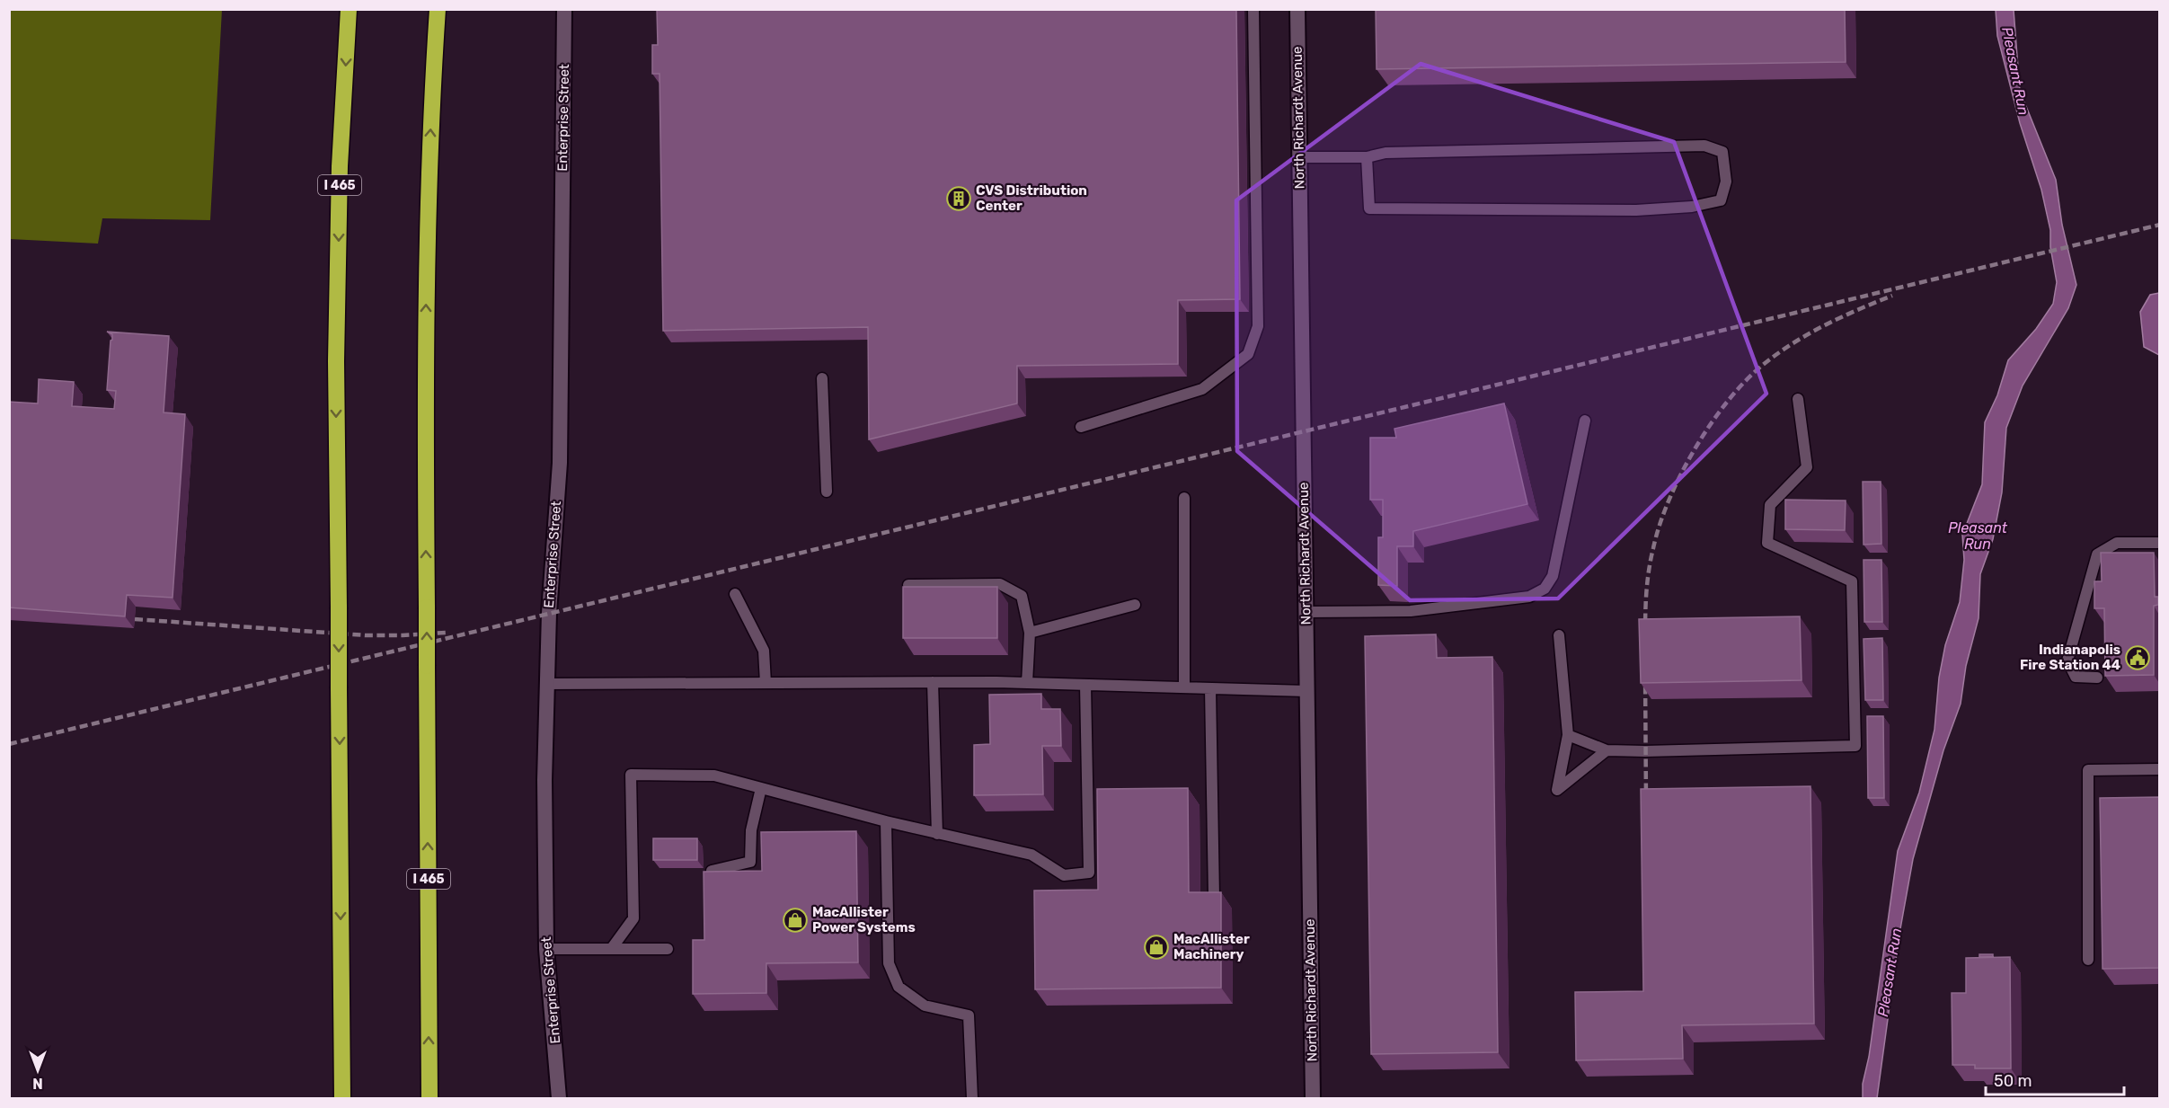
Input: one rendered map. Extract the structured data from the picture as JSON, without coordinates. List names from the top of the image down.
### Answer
{
  "streets": {
    "highway": ["I 465"],
    "street": ["Enterprise Street", "North Richardt Avenue"]
  },
  "water": ["Pleasant Run"],
  "places": {
    "building": ["CVS Distribution Center"],
    "public building": ["Indianapolis Fire Station 44"],
    "shop": ["MacAllister Power Systems", "MacAllister Machinery"]
  },
  "scale_bar": "50 m",
  "north": "bottom"
}
